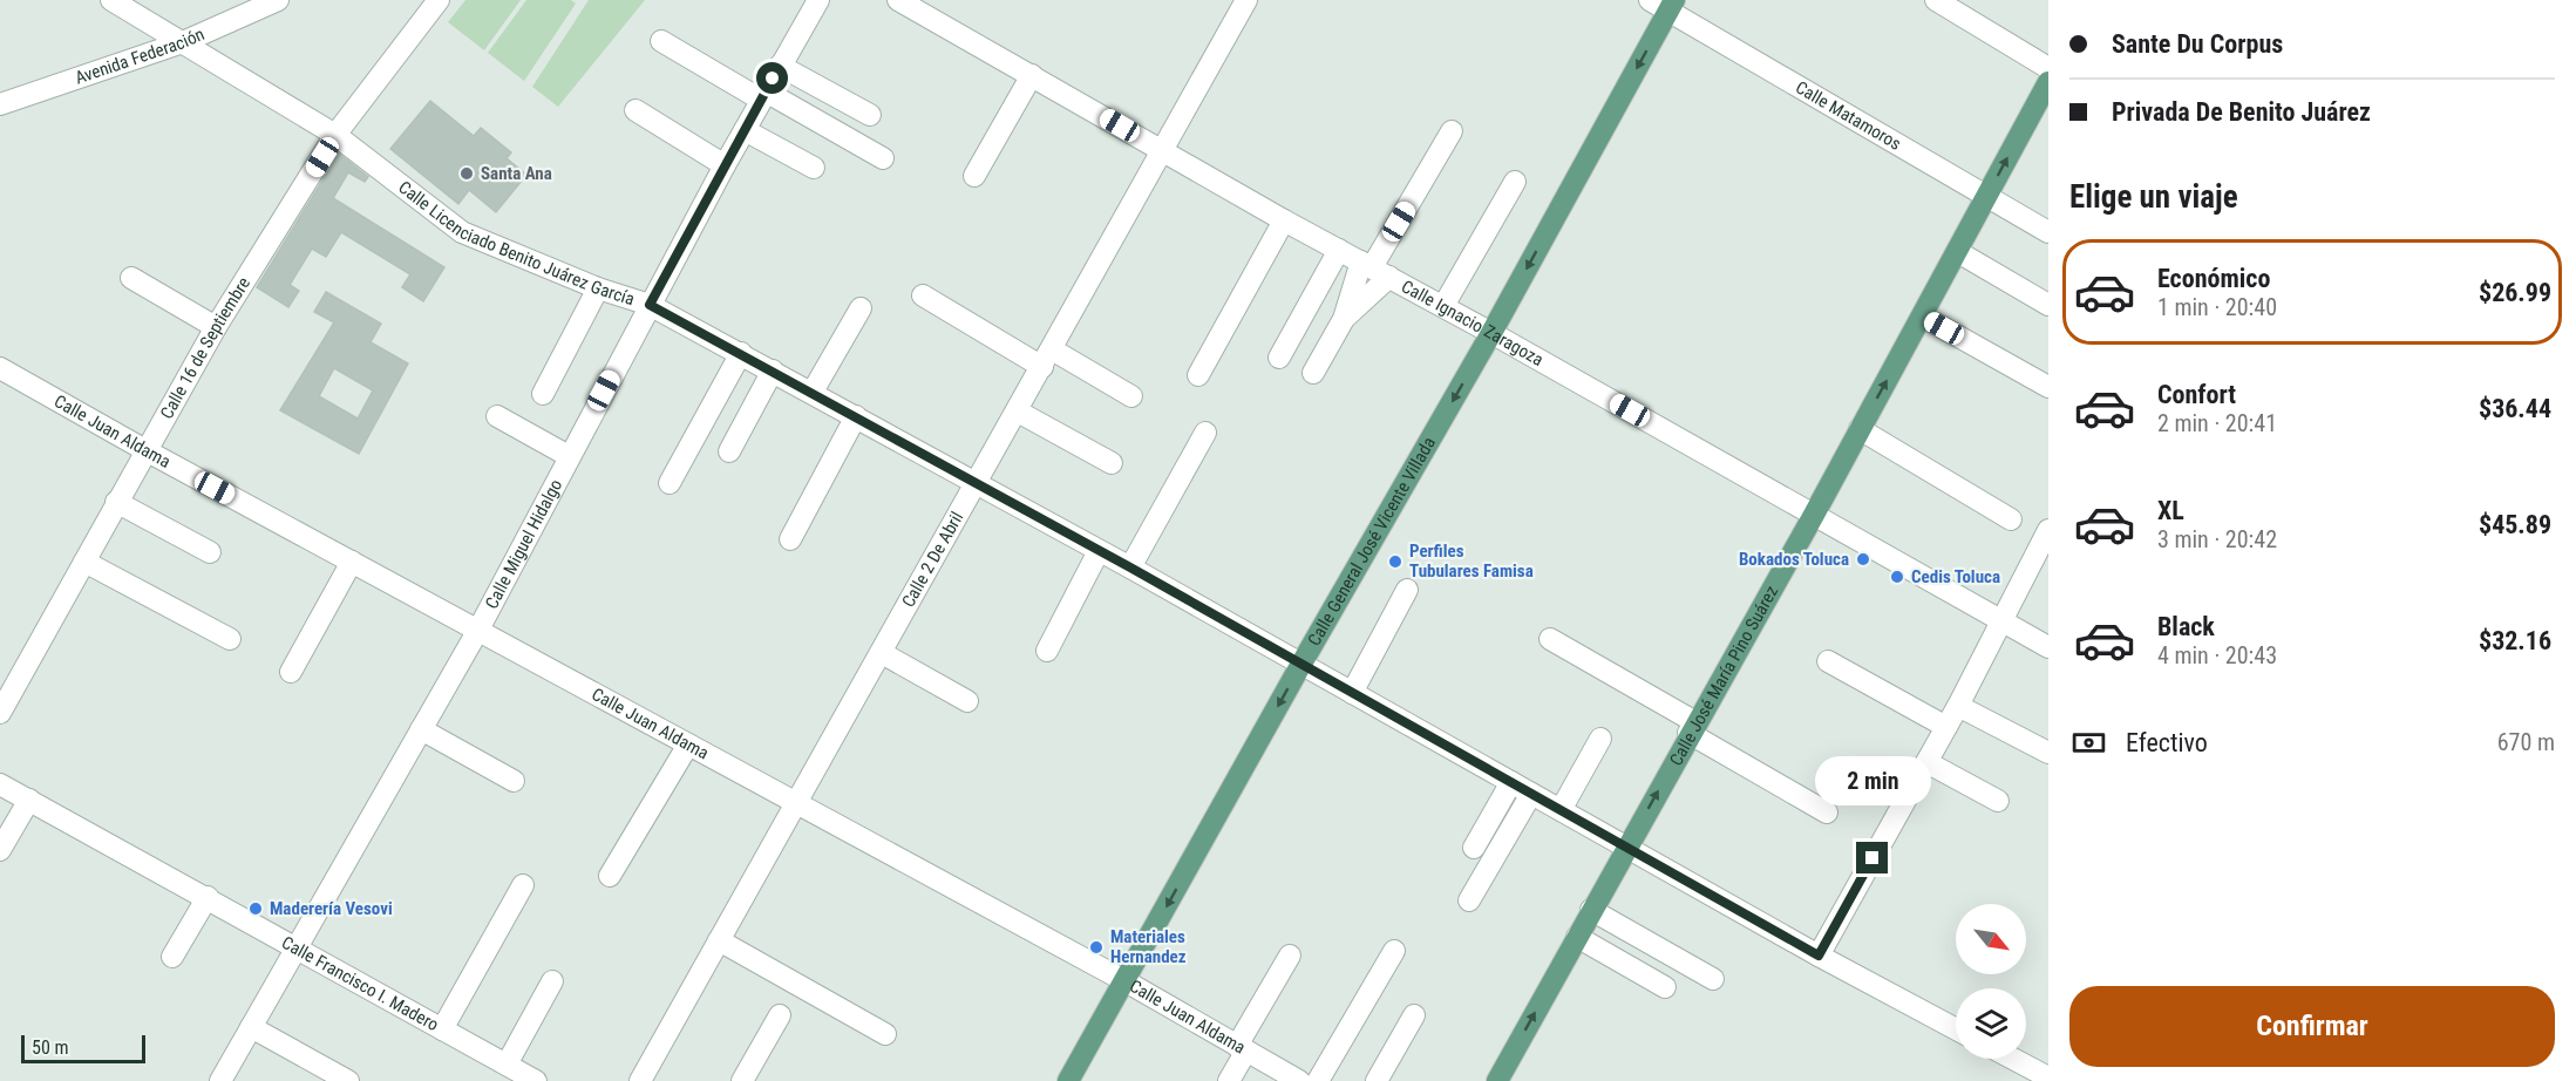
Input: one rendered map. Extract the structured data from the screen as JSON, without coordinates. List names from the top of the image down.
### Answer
{
  "streets": {
    "main road": ["Calle General José Vicente Villada", "Calle José María Pino Suárez"],
    "street": [
      "Avenida Federación",
      "Calle Matamoros",
      "Calle Licenciado Benito Juárez García",
      "Calle Ignacio Zaragoza",
      "Calle 16 de Septiembre",
      "Calle Juan Aldama",
      "Calle Miguel Hidalgo",
      "Calle 2 De Abril",
      "Calle Francisco I. Madero"
    ]
  },
  "crossings": [
    ["Avenida Federación", "Calle Licenciado Benito Juárez García"],
    ["Calle Matamoros", "Calle General José Vicente Villada"],
    ["Calle Matamoros", "Calle José María Pino Suárez"],
    ["Calle Licenciado Benito Juárez García", "Calle 16 de Septiembre"],
    ["Calle Licenciado Benito Juárez García", "Calle General José Vicente Villada"],
    ["Calle Licenciado Benito Juárez García", "Calle Miguel Hidalgo"],
    ["Calle Licenciado Benito Juárez García", "Calle 2 De Abril"],
    ["Calle Licenciado Benito Juárez García", "Calle José María Pino Suárez"],
    ["Calle Ignacio Zaragoza", "Calle General José Vicente Villada"],
    ["Calle Ignacio Zaragoza", "Calle 2 De Abril"],
    ["Calle Ignacio Zaragoza", "Calle José María Pino Suárez"],
    ["Calle 16 de Septiembre", "Calle Juan Aldama"],
    ["Calle Juan Aldama", "Calle General José Vicente Villada"],
    ["Calle Juan Aldama", "Calle Miguel Hidalgo"],
    ["Calle Juan Aldama", "Calle 2 De Abril"],
    ["Calle Miguel Hidalgo", "Calle Francisco I. Madero"]
  ],
  "one_way": ["Calle General José Vicente Villada", "Calle José María Pino Suárez"],
  "places": [
    "Santa Ana",
    "Bokados Toluca",
    "Perfiles Tubulares Famisa",
    "Cedis Toluca",
    "Maderería Vesovi",
    "Materiales Hernandez"
  ],
  "scale_bar": "50 m",
  "north": "bottom right",
  "page": {
    "banner": ["Sante Du Corpus", "Privada De Benito Juárez"],
    "heading": "Elige un viaje",
    "list": [
      {
        "name": "Económico",
        "note": "1 min · 20:40",
        "value": "$26.99"
      },
      {
        "name": "Confort",
        "note": "2 min · 20:41",
        "value": "$36.44"
      },
      {
        "name": "XL",
        "note": "3 min · 20:42",
        "value": "$45.89"
      },
      {
        "name": "Black",
        "note": "4 min · 20:43",
        "value": "$32.16"
      }
    ],
    "pay": ["Efectivo", "670 m"],
    "bubble": "2 min",
    "buttons": "Confirmar",
    "scale": "50 m"
  }
}
